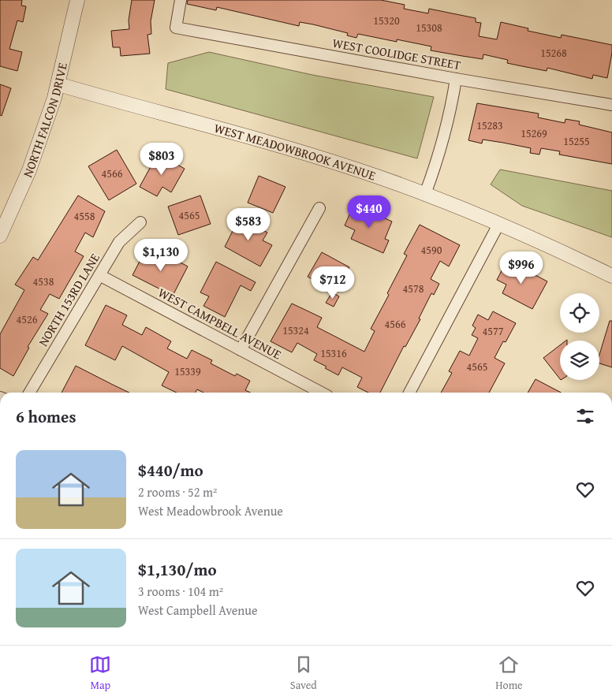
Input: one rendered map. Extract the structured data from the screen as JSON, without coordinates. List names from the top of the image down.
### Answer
{
  "streets": {
    "street": [
      "WEST COOLIDGE STREET",
      "NORTH FALCON DRIVE",
      "WEST MEADOWBROOK AVENUE",
      "NORTH 153RD LANE",
      "WEST CAMPBELL AVENUE"
    ]
  },
  "crossings": [
    ["NORTH FALCON DRIVE", "WEST MEADOWBROOK AVENUE"],
    ["NORTH 153RD LANE", "WEST CAMPBELL AVENUE"]
  ],
  "house_numbers": [
    "15320",
    "15308",
    "15268",
    "15283",
    "15269",
    "15255",
    "4566",
    "4565",
    "4558",
    "4590",
    "4538",
    "4578",
    "4526",
    "4566",
    "15324",
    "4577",
    "15316",
    "4565",
    "15339"
  ],
  "page": {
    "price": [
      "$803",
      "$440",
      "$583",
      "$1,130",
      "$996",
      "$712"
    ],
    "heading": "6 homes",
    "list": [
      {
        "name": "$440/mo",
        "note": "2 rooms · 52 m² · West Meadowbrook Avenue"
      },
      {
        "name": "$1,130/mo",
        "note": "3 rooms · 104 m² · West Campbell Avenue"
      }
    ],
    "tabs": ["Map", "Saved", "Home"]
  }
}
